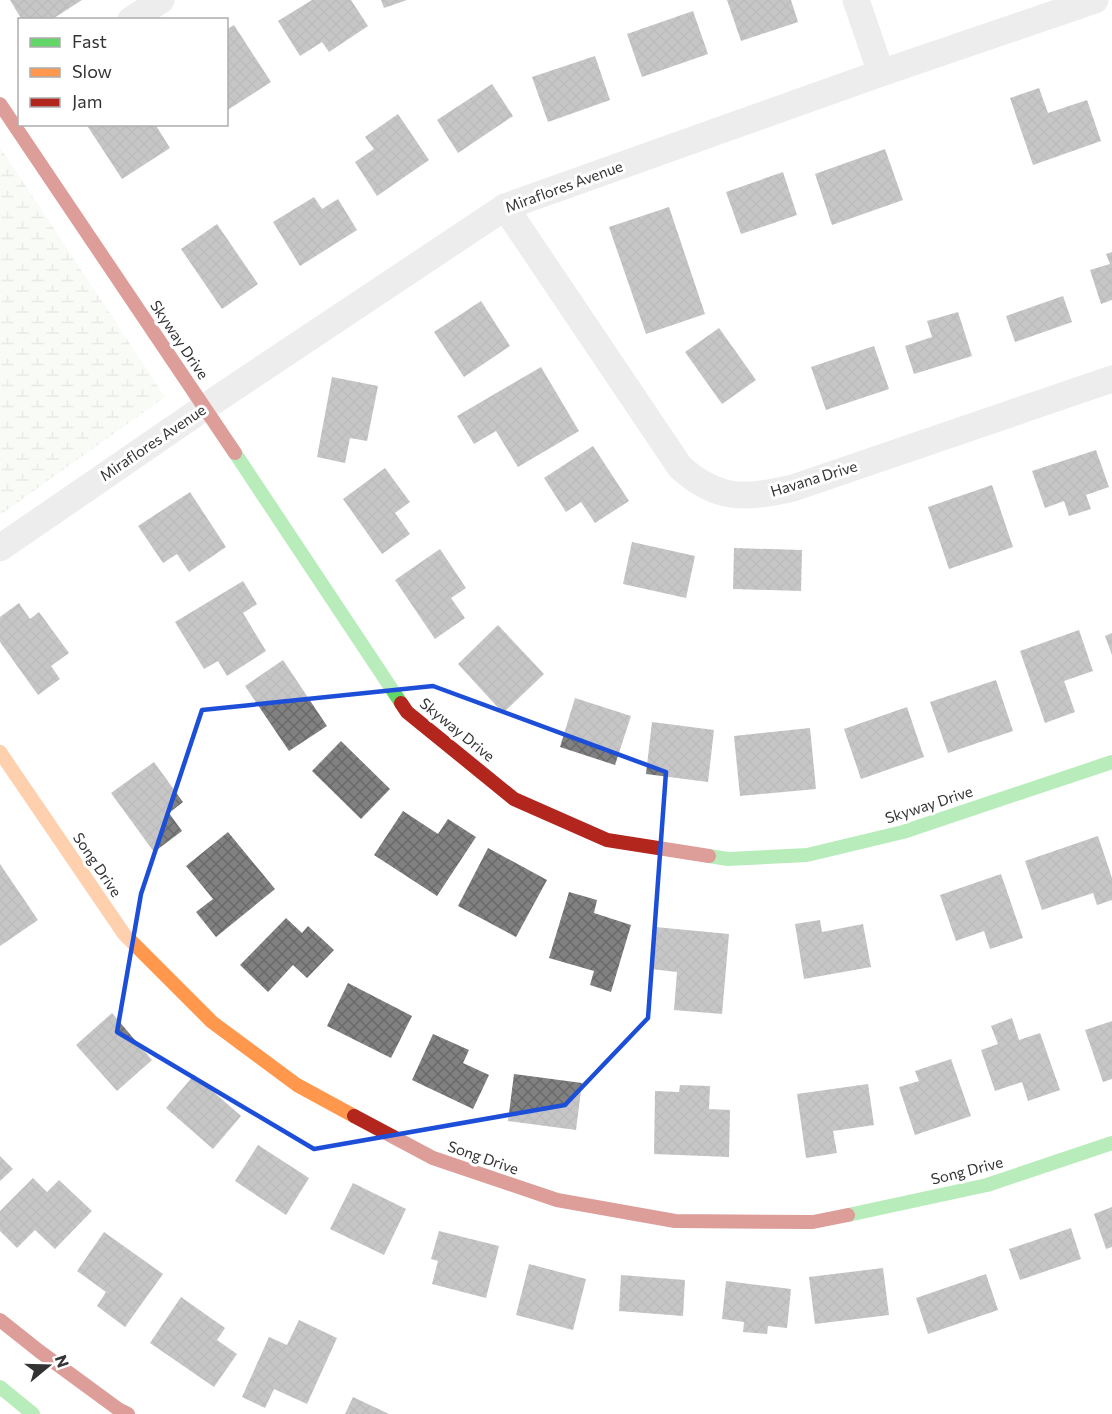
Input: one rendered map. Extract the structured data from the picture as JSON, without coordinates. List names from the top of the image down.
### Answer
{
  "streets": {
    "street": [
      "Miraflores Avenue",
      "Skyway Drive",
      "Havana Drive",
      "Song Drive"
    ]
  },
  "crossings": [
    ["Miraflores Avenue", "Skyway Drive"],
    ["Miraflores Avenue", "Havana Drive"]
  ],
  "legend": ["Fast", "Slow", "Jam"],
  "north": "right"
}
